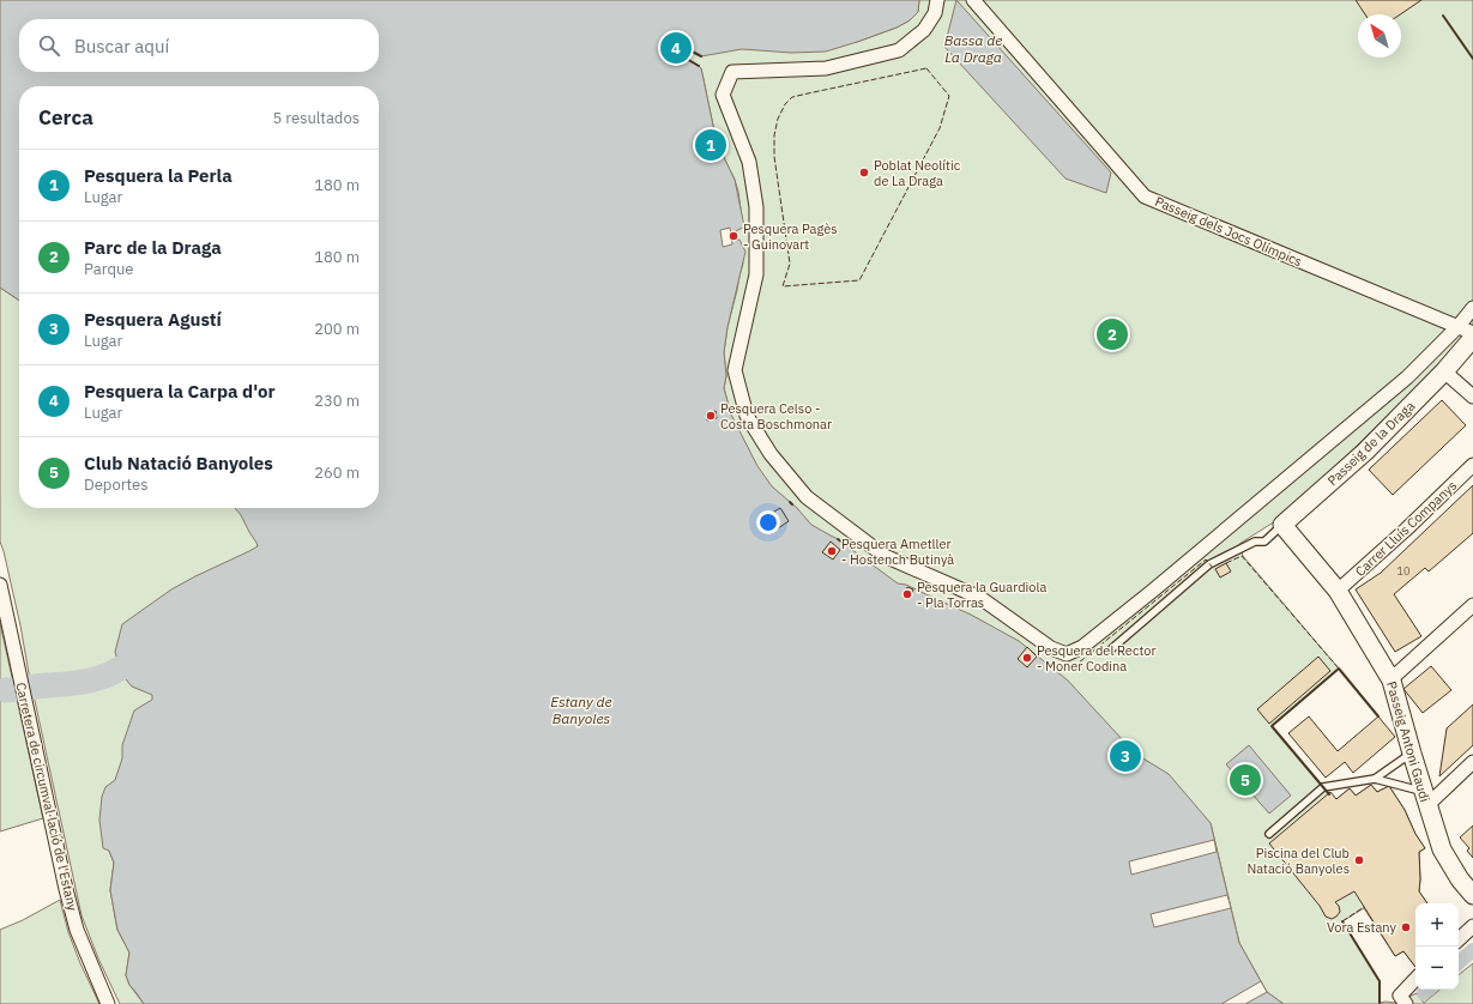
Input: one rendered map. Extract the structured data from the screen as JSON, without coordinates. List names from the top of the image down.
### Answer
{
  "streets": {
    "street": [
      "Passeig dels Jocs Olímpics",
      "Passeig de la Draga",
      "Carrer Lluís Companys",
      "Passeig Antoni Gaudi",
      "Carretera de circumval·lació de l'Estany"
    ]
  },
  "crossings": [
    ["Passeig de la Draga", "Passeig Antoni Gaudi"],
    ["Carrer Lluís Companys", "Passeig Antoni Gaudi"]
  ],
  "water": ["Bassa de La Draga", "Estany de Banyoles"],
  "places": [
    "Poblat Neolític de La Draga",
    "Pesquera Pagès - Guinovart",
    "Pesquera Celso - Costa Boschmonar",
    "Pesquera Ametller - Hostench Butinyà",
    "Pesquera la Guardiola - Pla Torras",
    "Pesquera del Rector - Moner Codina",
    "Piscina del Club Natació Banyoles",
    "Vora Estany"
  ],
  "house_numbers": ["10"],
  "north": "top left",
  "page": {
    "search": "Buscar aquí",
    "pins": [
      "4",
      "1",
      "2",
      "3",
      "5"
    ],
    "heading": ["Cerca", "5 resultados"],
    "list": [
      {
        "mark": "1",
        "name": "Pesquera la Perla",
        "note": "Lugar",
        "value": "180 m"
      },
      {
        "mark": "2",
        "name": "Parc de la Draga",
        "note": "Parque",
        "value": "180 m"
      },
      {
        "mark": "3",
        "name": "Pesquera Agustí",
        "note": "Lugar",
        "value": "200 m"
      },
      {
        "mark": "4",
        "name": "Pesquera la Carpa d'or",
        "note": "Lugar",
        "value": "230 m"
      },
      {
        "mark": "5",
        "name": "Club Natació Banyoles",
        "note": "Deportes",
        "value": "260 m"
      }
    ],
    "map_buttons": ["+", "−"]
  }
}
